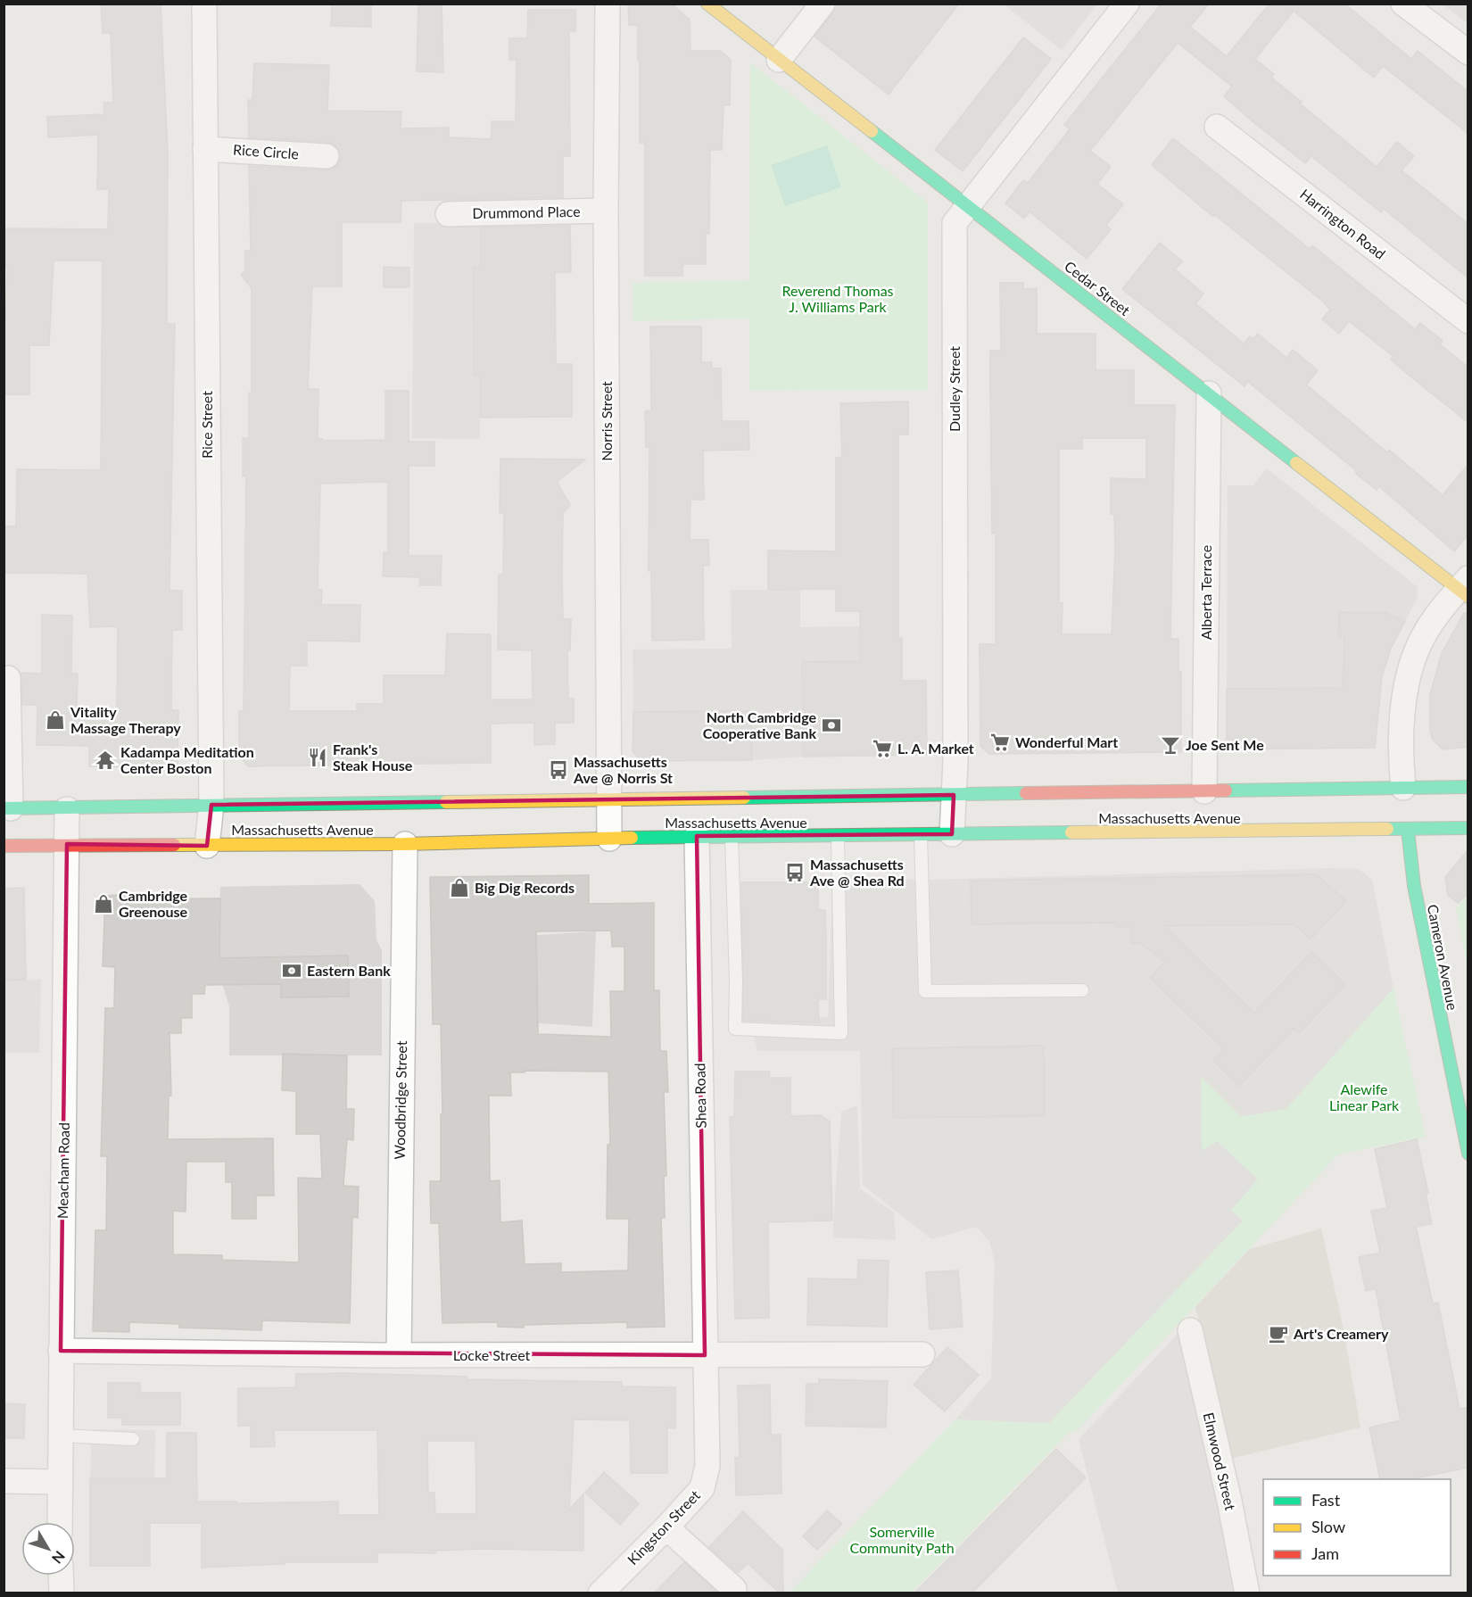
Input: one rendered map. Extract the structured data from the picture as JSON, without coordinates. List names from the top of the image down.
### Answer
{
  "streets": {
    "main road": ["Cedar Street", "Massachusetts Avenue", "Cameron Avenue"],
    "street": [
      "Rice Circle",
      "Drummond Place",
      "Harrington Road",
      "Dudley Street",
      "Norris Street",
      "Rice Street",
      "Alberta Terrace",
      "Shea Road",
      "Woodbridge Street",
      "Meacham Road",
      "Locke Street",
      "Elmwood Street",
      "Kingston Street"
    ]
  },
  "crossings": [
    ["Rice Circle", "Rice Street"],
    ["Drummond Place", "Norris Street"],
    ["Cedar Street", "Dudley Street"],
    ["Cedar Street", "Alberta Terrace"],
    ["Dudley Street", "Massachusetts Avenue"],
    ["Norris Street", "Massachusetts Avenue"],
    ["Rice Street", "Massachusetts Avenue"],
    ["Alberta Terrace", "Massachusetts Avenue"],
    ["Massachusetts Avenue", "Cameron Avenue"],
    ["Massachusetts Avenue", "Shea Road"],
    ["Massachusetts Avenue", "Woodbridge Street"],
    ["Massachusetts Avenue", "Meacham Road"],
    ["Shea Road", "Locke Street"],
    ["Shea Road", "Kingston Street"],
    ["Woodbridge Street", "Locke Street"],
    ["Meacham Road", "Locke Street"],
    ["Locke Street", "Kingston Street"]
  ],
  "parks": ["Reverend Thomas J. Williams Park", "Alewife Linear Park", "Somerville Community Path"],
  "places": {
    "shop": ["Vitality Massage Therapy", "Big Dig Records", "Cambridge Greenouse"],
    "bank": ["North Cambridge Cooperative Bank", "Eastern Bank"],
    "supermarket": ["Wonderful Mart", "L. A. Market"],
    "bar": ["Joe Sent Me"],
    "restaurant": ["Frank's Steak House"],
    "temple": ["Kadampa Meditation Center Boston"],
    "bus stop": ["Massachusetts Ave @ Norris St", "Massachusetts Ave @ Shea Rd"],
    "cafe": ["Art's Creamery"]
  },
  "legend": ["Fast", "Slow", "Jam"],
  "north": "bottom right"
}
